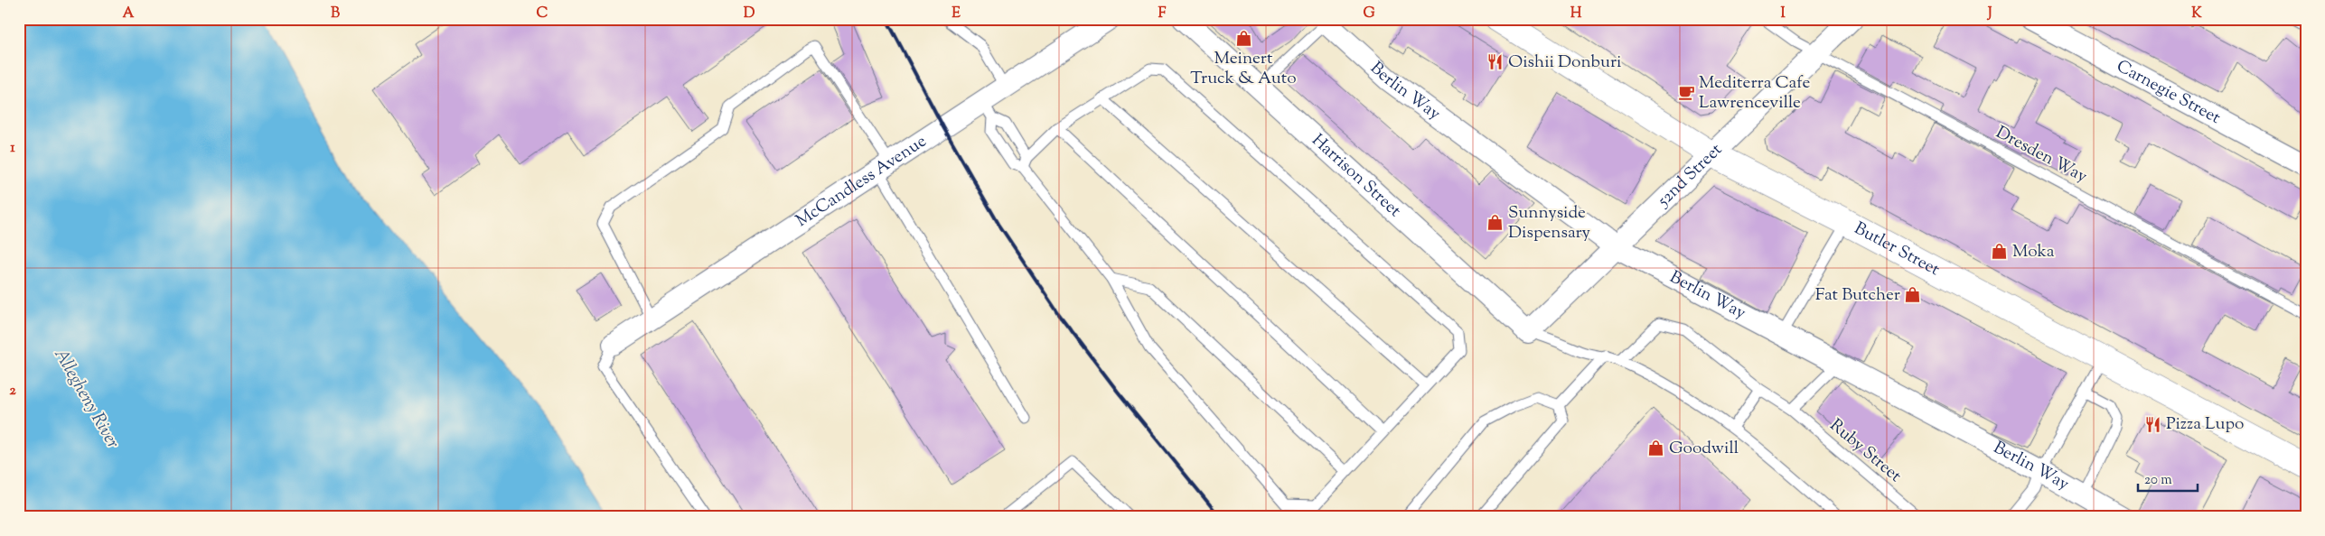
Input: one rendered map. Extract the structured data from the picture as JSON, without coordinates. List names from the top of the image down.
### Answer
{
  "streets": {
    "main road": ["Butler Street"],
    "street": [
      "Berlin Way",
      "Carnegie Street",
      "52nd Street",
      "Harrison Street",
      "McCandless Avenue"
    ],
    "lane": ["Dresden Way", "Ruby Street"]
  },
  "crossings": [
    ["Berlin Way", "52nd Street"],
    ["Dresden Way", "52nd Street"],
    ["52nd Street", "Harrison Street"],
    ["52nd Street", "Butler Street"]
  ],
  "water": ["Allegheny River"],
  "places": {
    "shop": [
      "Meinert Truck & Auto",
      "Sunnyside Dispensary",
      "Moka",
      "Fat Butcher",
      "Goodwill"
    ],
    "restaurant": ["Oishii Donburi", "Pizza Lupo"],
    "cafe": ["Mediterra Cafe Lawrenceville"]
  },
  "scale_bar": "20 m",
  "grid": {
    "columns": [
      "A",
      "B",
      "C",
      "D",
      "E",
      "F",
      "G",
      "H",
      "I",
      "J",
      "K"
    ],
    "rows": ["1", "2"]
  }
}
